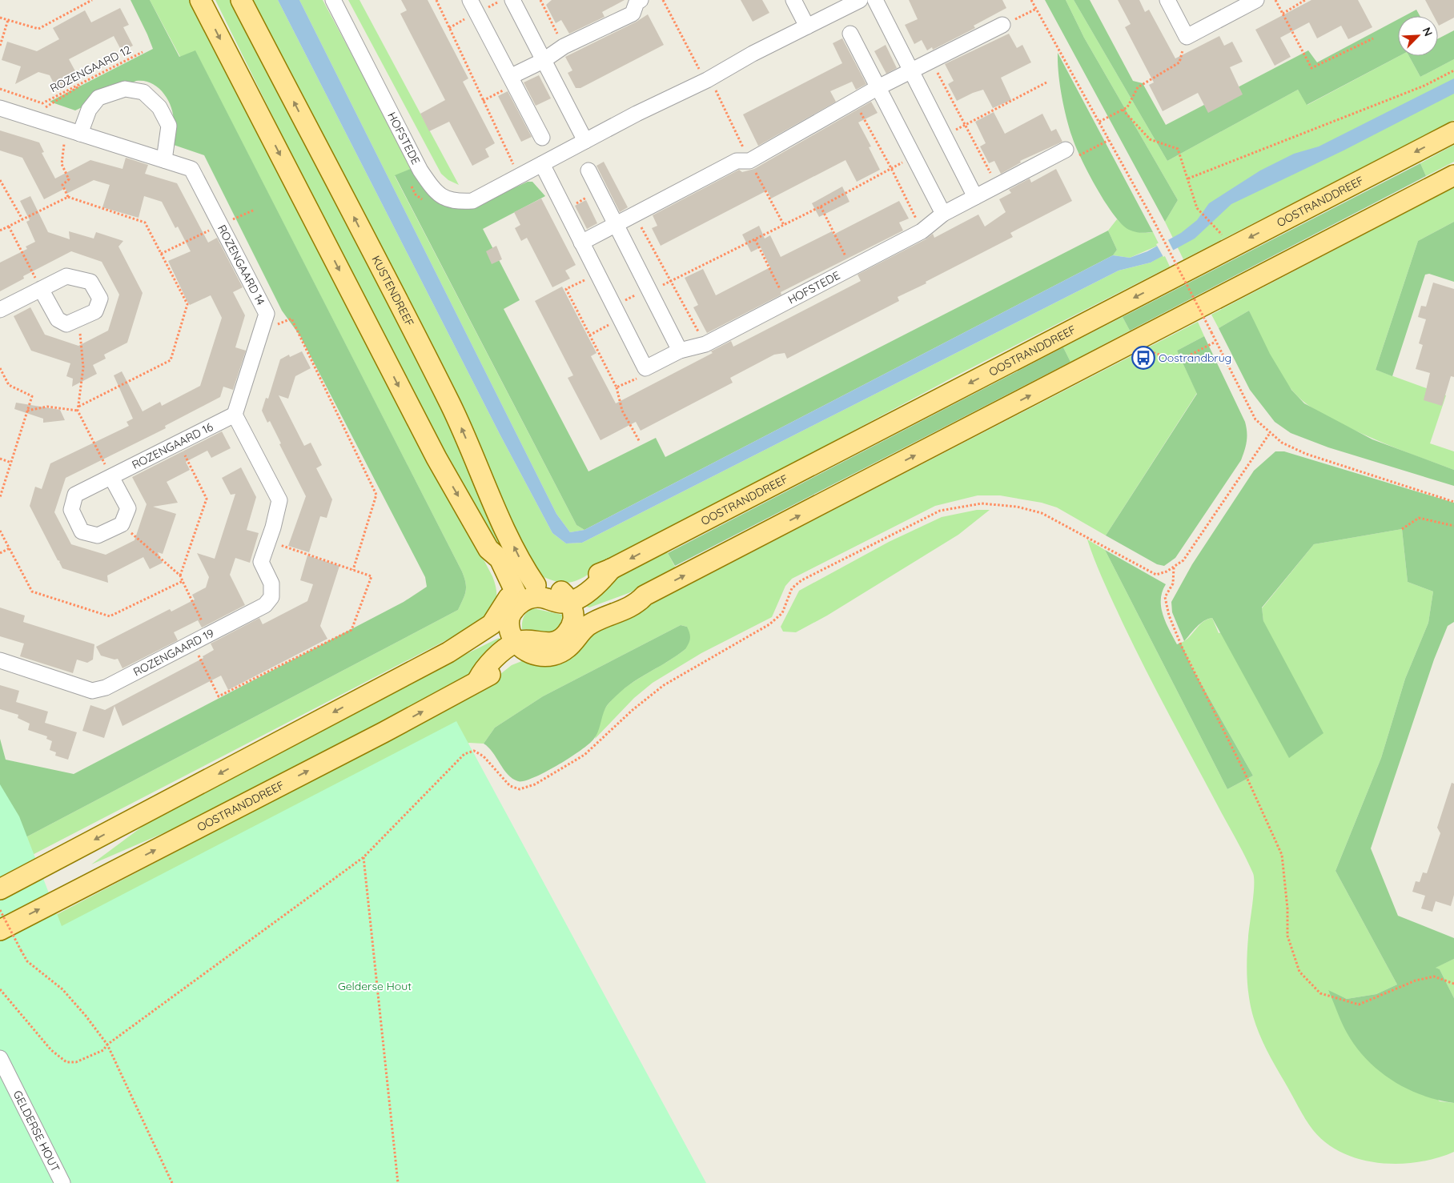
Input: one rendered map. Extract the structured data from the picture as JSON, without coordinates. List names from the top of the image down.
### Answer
{
  "streets": {
    "main road": ["OOSTRANDDREEF", "KUSTENDREEF"],
    "street": [
      "HOFSTEDE",
      "ROZENGAARD 14",
      "ROZENGAARD 16",
      "ROZENGAARD 19",
      "GELDERSE HOUT"
    ],
    "path": ["ROZENGAARD 12"]
  },
  "crossings": [
    ["ROZENGAARD 14", "ROZENGAARD 16"],
    ["ROZENGAARD 14", "ROZENGAARD 19"],
    ["ROZENGAARD 16", "ROZENGAARD 19"]
  ],
  "parks": ["Gelderse Hout"],
  "places": {
    "bus stop": ["Oostrandbrug"]
  },
  "north": "top right"
}
